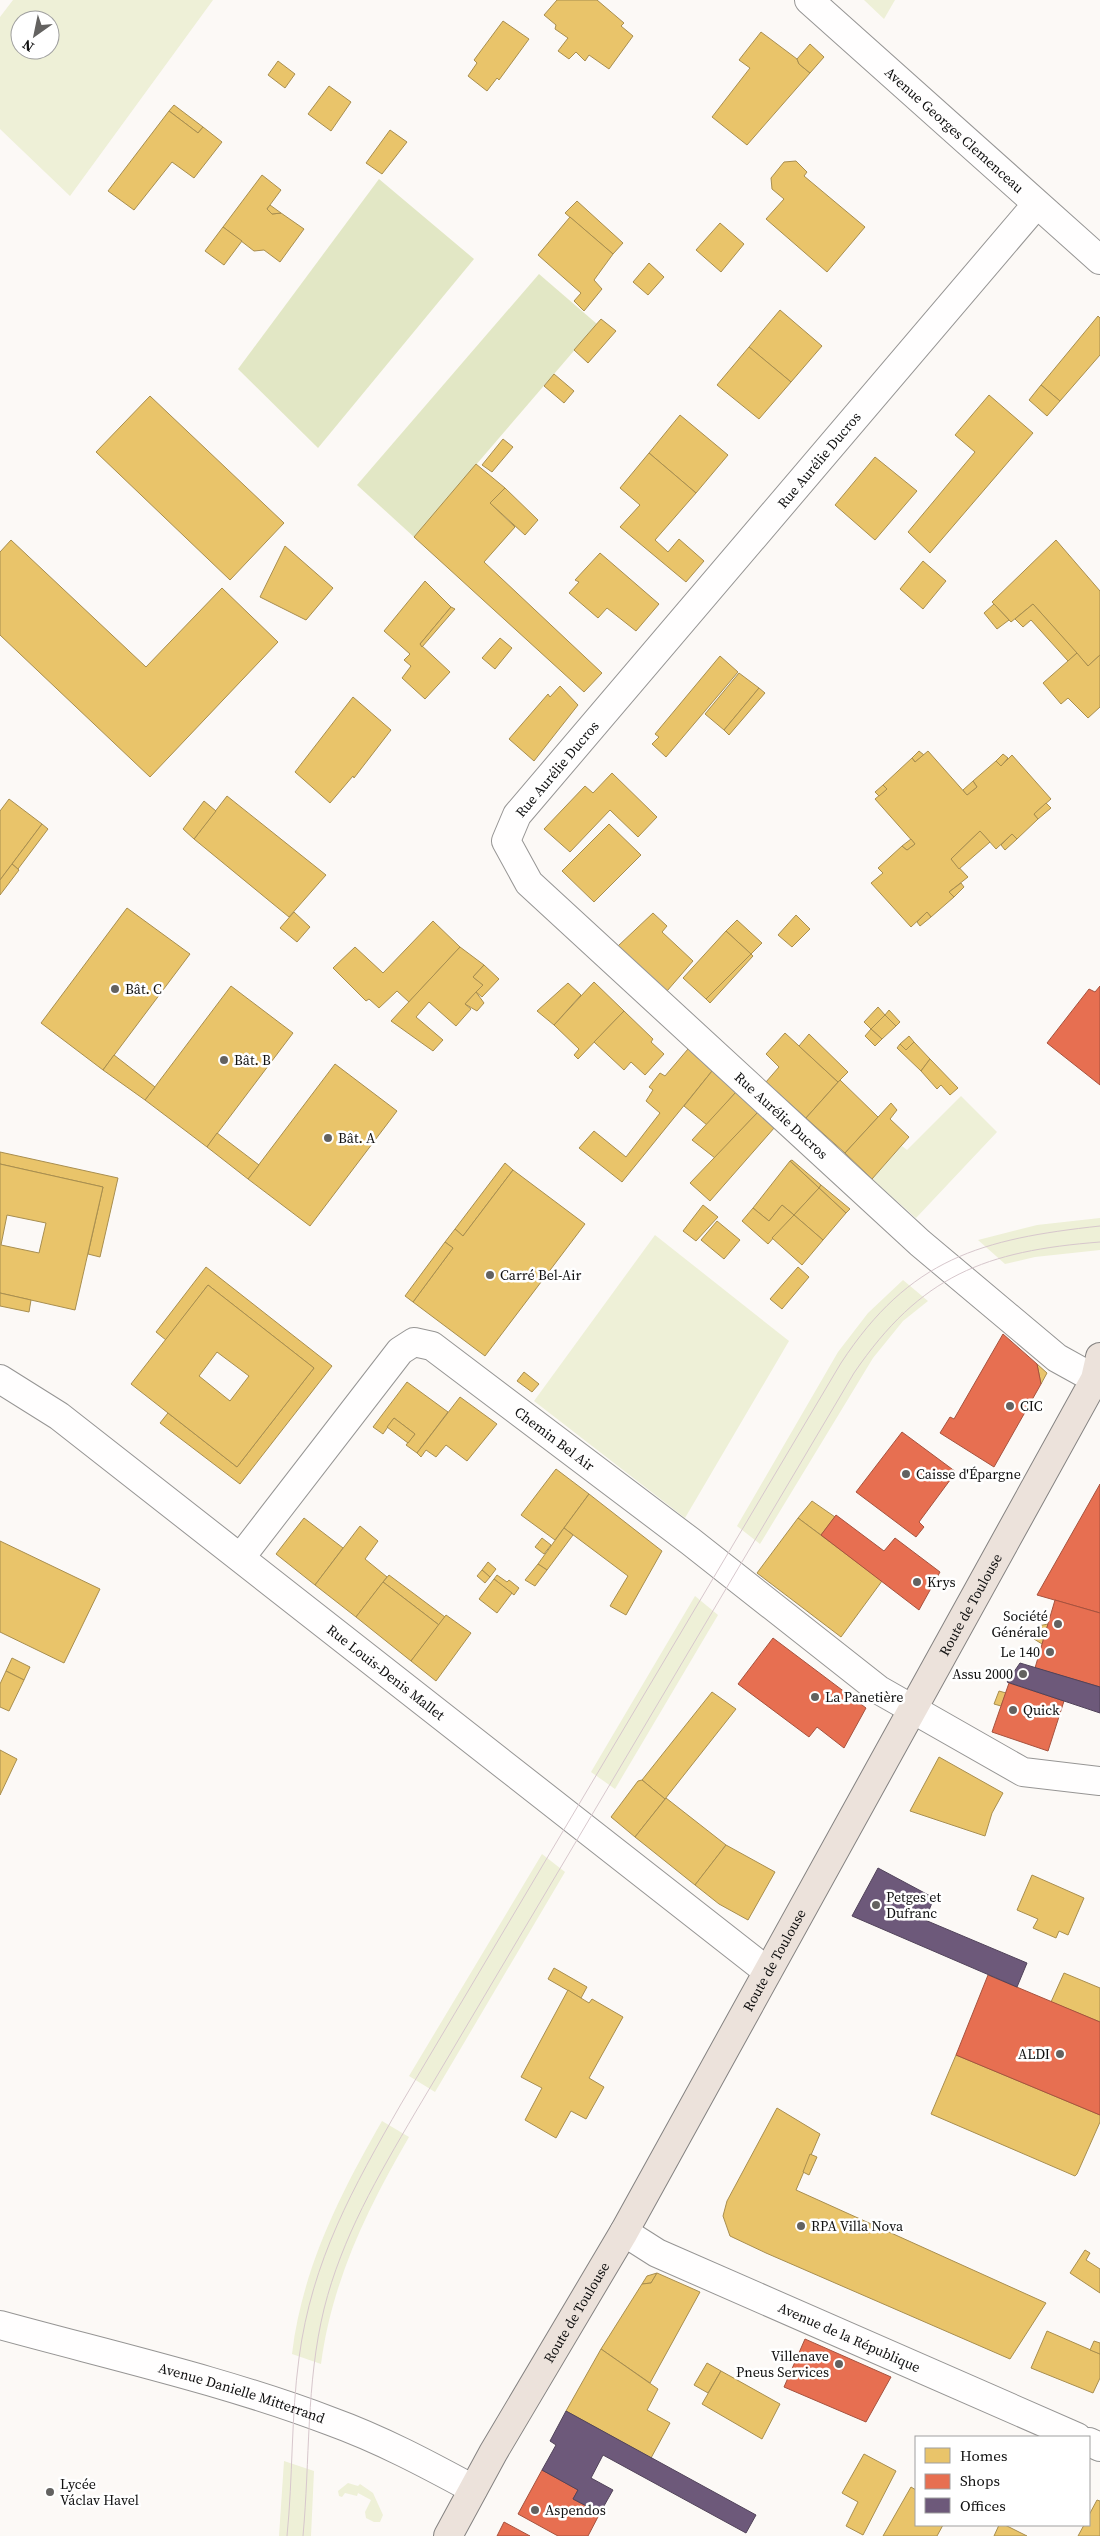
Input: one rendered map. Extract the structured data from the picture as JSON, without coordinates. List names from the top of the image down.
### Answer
{
  "streets": {
    "main road": ["Route de Toulouse"],
    "street": [
      "Avenue Georges Clemenceau",
      "Rue Aurélie Ducros",
      "Chemin Bel Air",
      "Rue Louis-Denis Mallet",
      "Avenue de la République",
      "Avenue Danielle Mitterrand"
    ]
  },
  "crossings": [
    ["Avenue Georges Clemenceau", "Rue Aurélie Ducros"],
    ["Rue Aurélie Ducros", "Route de Toulouse"],
    ["Chemin Bel Air", "Route de Toulouse"],
    ["Chemin Bel Air", "Rue Louis-Denis Mallet"],
    ["Route de Toulouse", "Rue Louis-Denis Mallet"],
    ["Route de Toulouse", "Avenue de la République"],
    ["Route de Toulouse", "Avenue Danielle Mitterrand"]
  ],
  "places": [
    "Bât. C",
    "Bât. B",
    "Bât. A",
    "Carré Bel-Air",
    "CIC",
    "Caisse d'Épargne",
    "Krys",
    "Société Générale",
    "Le 140",
    "Assu 2000",
    "La Panetière",
    "Quick",
    "Petges et Dufranc",
    "ALDI",
    "RPA Villa Nova",
    "Villenave Pneus Services",
    "Lycée Václav Havel",
    "Aspendos"
  ],
  "legend": ["Homes", "Shops", "Offices"],
  "north": "bottom left"
}
